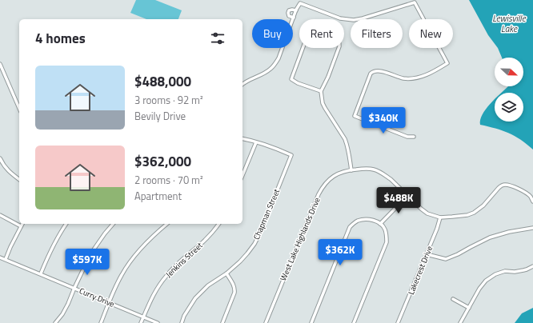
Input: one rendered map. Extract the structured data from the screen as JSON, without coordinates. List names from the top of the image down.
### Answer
{
  "streets": {
    "street": [
      "Chapman Street",
      "West Lake Highlands Drive",
      "Jenkins Street",
      "Lakecrest Drive",
      "Curry Drive"
    ]
  },
  "crossings": [
    ["West Lake Highlands Drive", "Lakecrest Drive"],
    ["Jenkins Street", "Curry Drive"]
  ],
  "water": ["Lewisville Lake"],
  "north": "right",
  "page": {
    "chip": [
      "Buy",
      "Rent",
      "Filters",
      "New"
    ],
    "heading": "4 homes",
    "list": [
      {
        "name": "$488,000",
        "note": "3 rooms · 92 m² · Bevily Drive"
      },
      {
        "name": "$362,000",
        "note": "2 rooms · 70 m² · Apartment"
      }
    ],
    "price": [
      "$340K",
      "$488K",
      "$362K",
      "$597K"
    ]
  }
}
